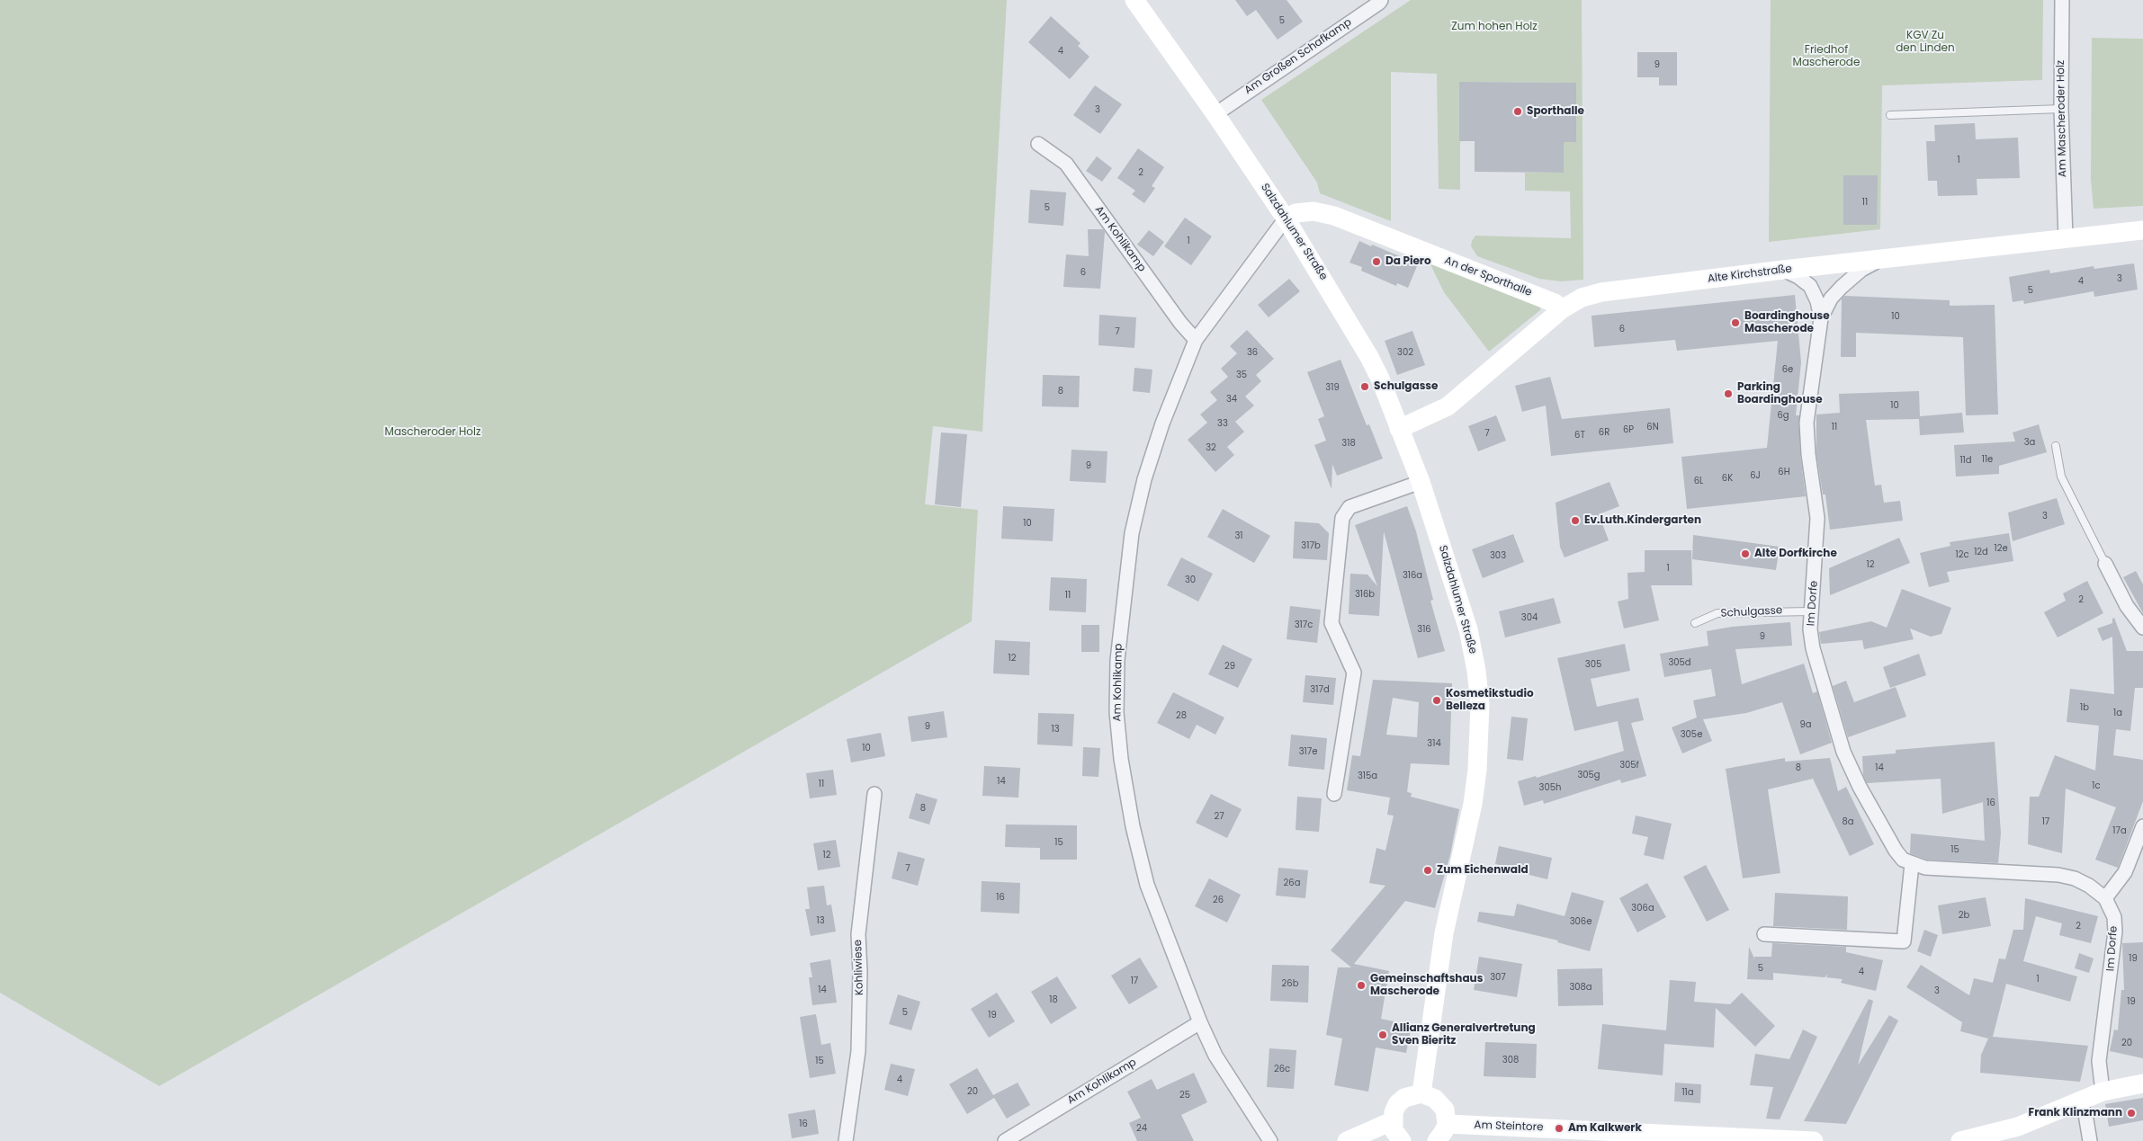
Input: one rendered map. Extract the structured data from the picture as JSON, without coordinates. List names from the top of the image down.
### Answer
{
  "streets": {
    "main road": [
      "Salzdahlumer Straße",
      "Alte Kirchstraße",
      "An der Sporthalle",
      "Am Steintore"
    ],
    "street": [
      "Am Großen Schafkamp",
      "Am Mascheroder Holz",
      "Am Kohlikamp",
      "Im Dorfe",
      "Kohliwiese"
    ],
    "lane": ["Schulgasse"]
  },
  "crossings": [
    ["Am Großen Schafkamp", "Salzdahlumer Straße"],
    ["Am Mascheroder Holz", "Alte Kirchstraße"],
    ["Salzdahlumer Straße", "Am Kohlikamp"],
    ["Salzdahlumer Straße", "Alte Kirchstraße"],
    ["Salzdahlumer Straße", "An der Sporthalle"],
    ["Am Kohlikamp", "An der Sporthalle"],
    ["Alte Kirchstraße", "An der Sporthalle"],
    ["Alte Kirchstraße", "Im Dorfe"],
    ["Im Dorfe", "Schulgasse"]
  ],
  "parks": [
    "Zum hohen Holz",
    "KGV Zu den Linden",
    "Friedhof Mascherode",
    "Mascheroder Holz"
  ],
  "places": [
    "Sporthalle",
    "Da Piero",
    "Boardinghouse Mascherode",
    "Schulgasse",
    "Parking Boardinghouse",
    "Ev.Luth.Kindergarten",
    "Alte Dorfkirche",
    "Kosmetikstudio Belleza",
    "Zum Eichenwald",
    "Gemeinschaftshaus Mascherode",
    "Allianz Generalvertretung Sven Bieritz",
    "Frank Klinzmann",
    "Am Kalkwerk"
  ],
  "house_numbers": [
    "5",
    "4",
    "9",
    "3",
    "1",
    "2",
    "11",
    "5",
    "1",
    "6",
    "3",
    "4",
    "5",
    "10",
    "6",
    "7",
    "36",
    "302",
    "6e",
    "35",
    "319",
    "8",
    "34",
    "10",
    "6g",
    "33",
    "6N",
    "11",
    "6P",
    "6R",
    "7",
    "6T",
    "3a",
    "318",
    "32",
    "11e",
    "11d",
    "9",
    "6H",
    "6J",
    "6K",
    "6L",
    "3",
    "10",
    "31",
    "317b",
    "12e",
    "12d",
    "12c",
    "303",
    "12",
    "1",
    "316a",
    "30",
    "316b",
    "11",
    "2",
    "304",
    "317c",
    "316",
    "9",
    "12",
    "305d",
    "305",
    "29",
    "317d",
    "1b",
    "1a",
    "28",
    "9a",
    "9",
    "13",
    "305e",
    "314",
    "10",
    "317e",
    "305f",
    "8",
    "14",
    "305g",
    "315a",
    "14",
    "11",
    "1c",
    "305h",
    "16",
    "8",
    "27",
    "8a",
    "17",
    "17a",
    "15",
    "15",
    "12",
    "7",
    "26a",
    "16",
    "26",
    "306a",
    "2b",
    "13",
    "306e",
    "2",
    "19",
    "5",
    "4",
    "307",
    "1",
    "17",
    "26b",
    "308a",
    "14",
    "3",
    "18",
    "19",
    "5",
    "19",
    "20",
    "308",
    "15",
    "26c",
    "4",
    "20",
    "11a",
    "25",
    "16",
    "24"
  ]
}
